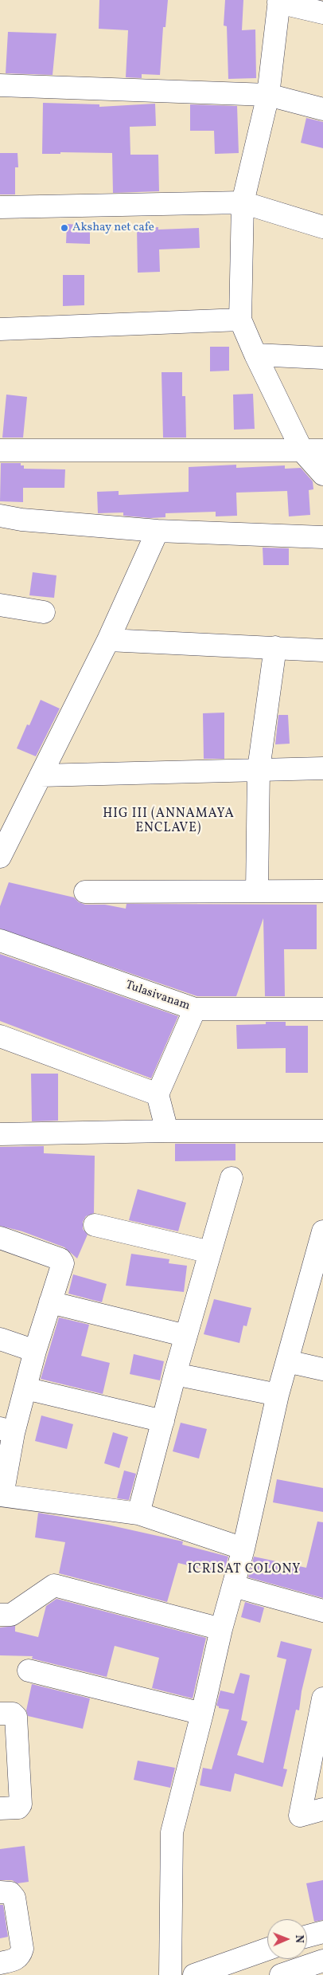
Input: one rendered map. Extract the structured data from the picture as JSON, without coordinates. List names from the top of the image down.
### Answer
{
  "streets": {
    "street": ["Tulasivanam"]
  },
  "districts": ["HIG III (ANNAMAYA ENCLAVE)", "ICRISAT COLONY"],
  "places": ["Akshay net cafe"],
  "north": "right"
}
